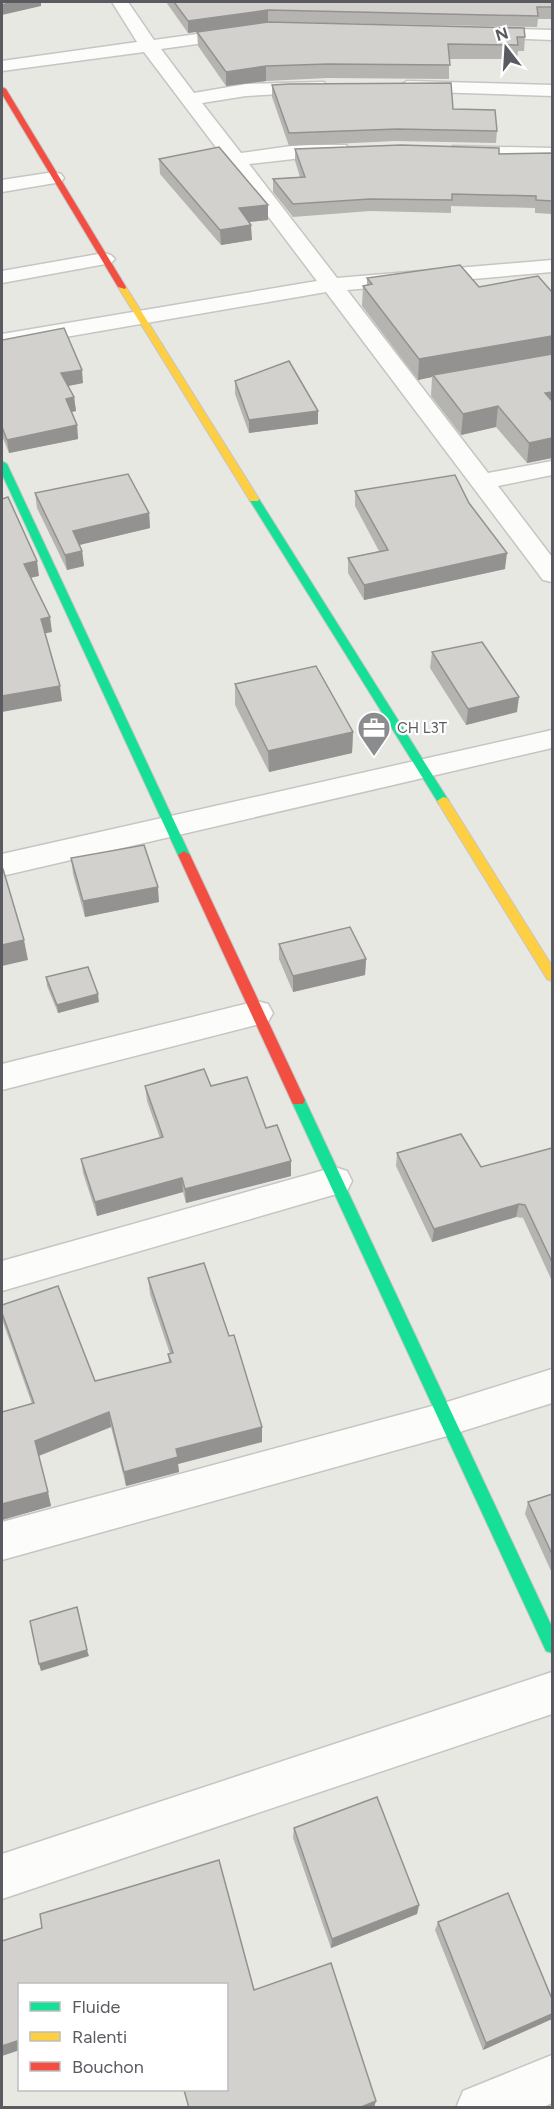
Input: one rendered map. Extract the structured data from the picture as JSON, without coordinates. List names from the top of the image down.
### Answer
{
  "places": {
    "office": ["CH L3T"]
  },
  "legend": ["Fluide", "Ralenti", "Bouchon"],
  "north": "top"
}
